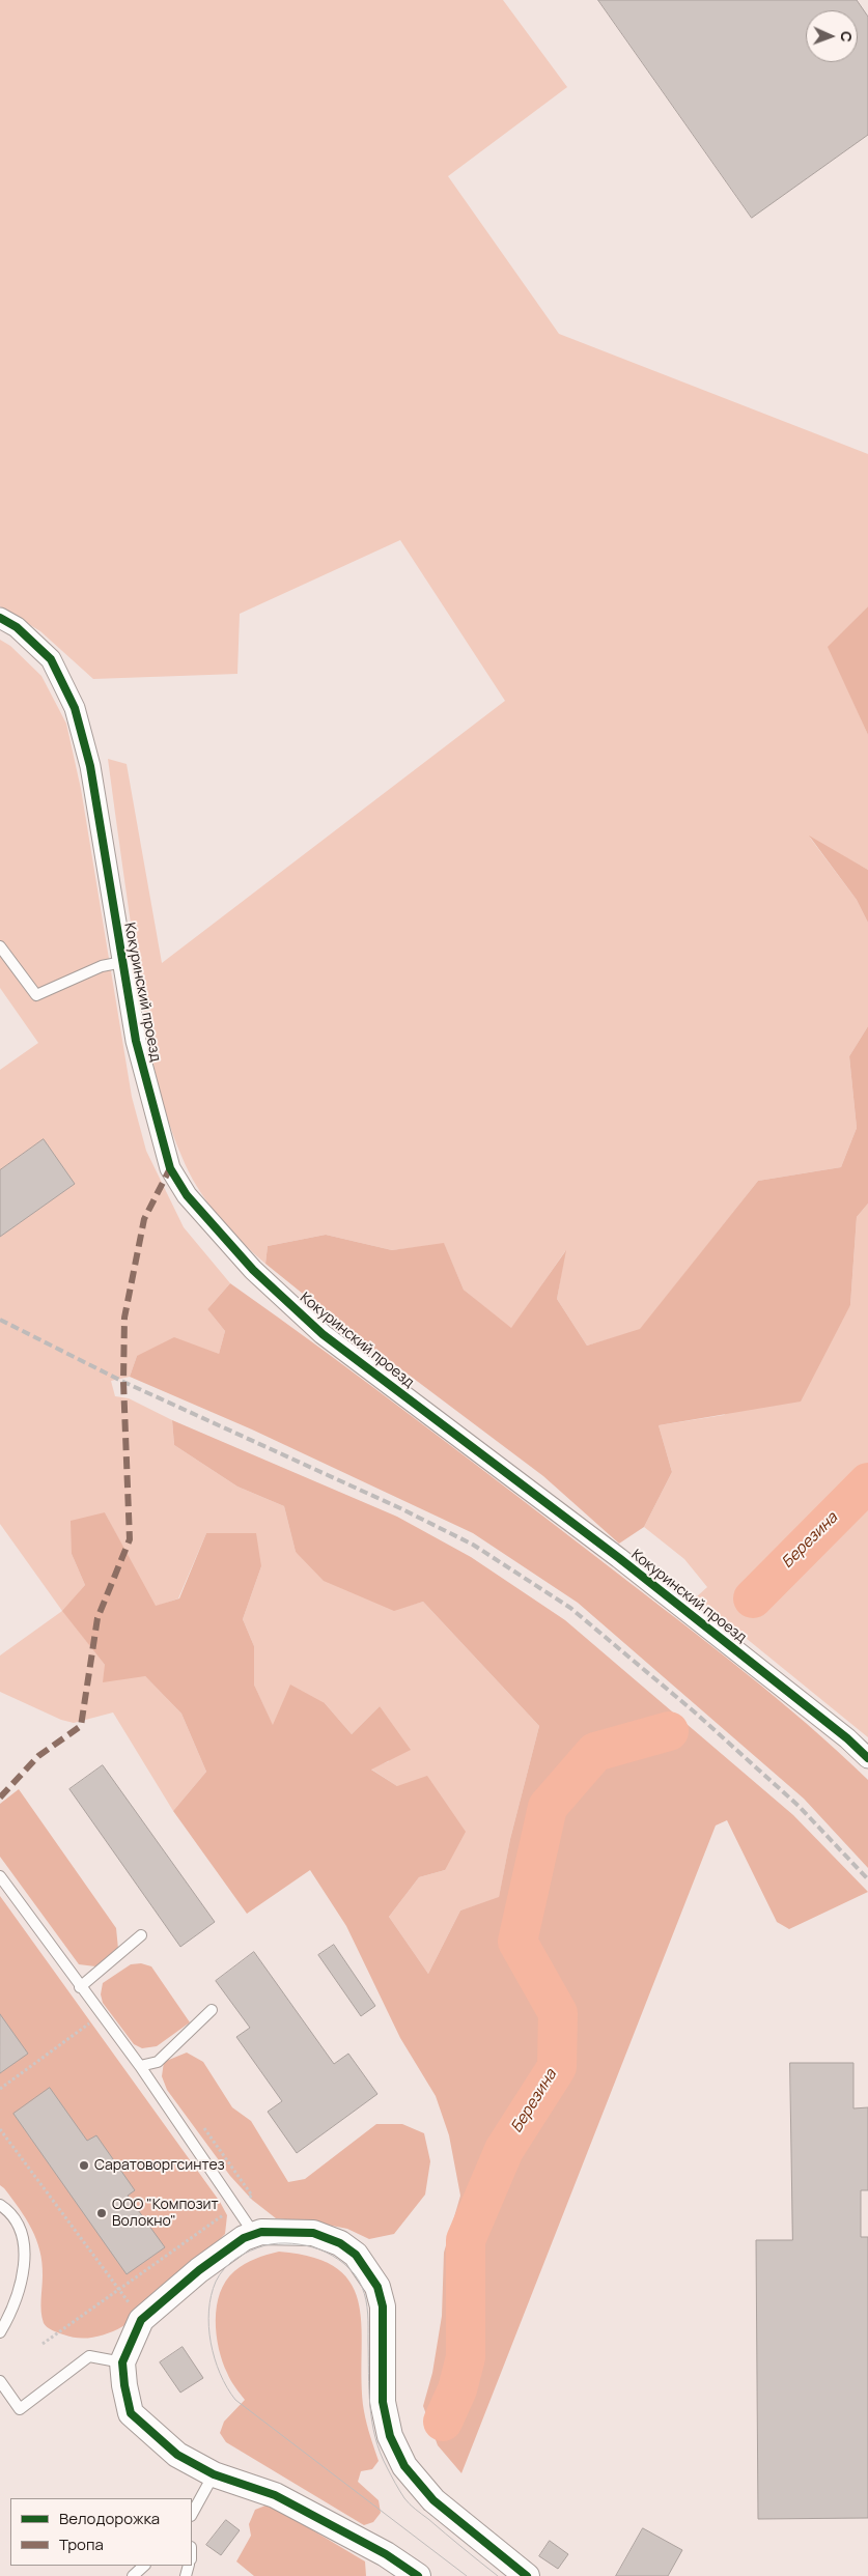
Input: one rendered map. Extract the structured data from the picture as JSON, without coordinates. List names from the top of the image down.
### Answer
{
  "streets": {
    "street": ["Кокуринский проезд"]
  },
  "water": ["Березина"],
  "places": ["Саратоворгсинтез", "ООО \"Композит Волокно\""],
  "legend": ["Велодорожка", "Тропа"],
  "north": "right"
}
